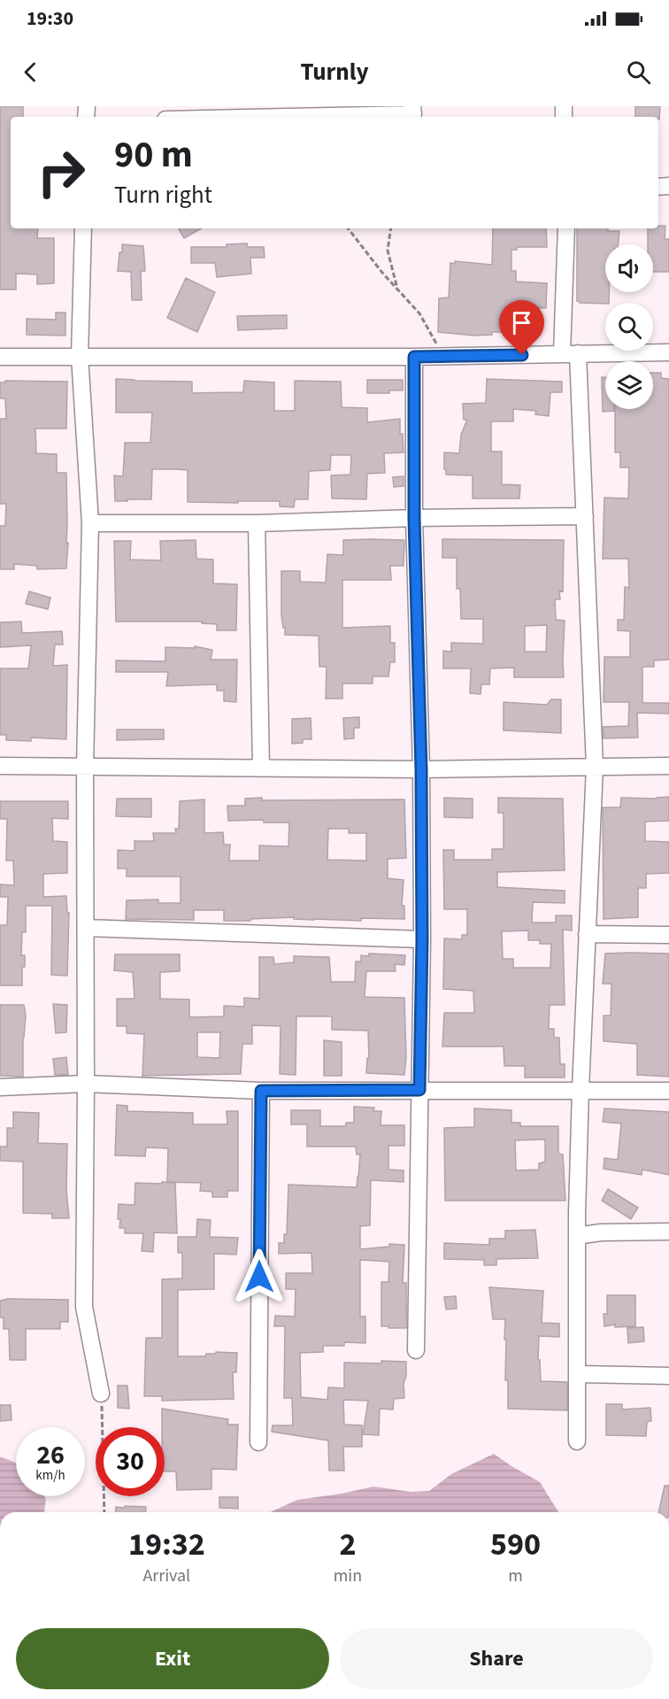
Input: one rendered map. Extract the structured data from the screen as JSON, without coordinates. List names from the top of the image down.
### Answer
{
  "page": {
    "status": "19:30",
    "header": "Turnly",
    "turn": ["90 m", "Turn right"],
    "speed": "26 km/h",
    "limit": "30",
    "eta": [
      "19:32",
      "Arrival",
      "2",
      "min",
      "590",
      "m"
    ],
    "buttons": ["Exit", "Share"]
  }
}
